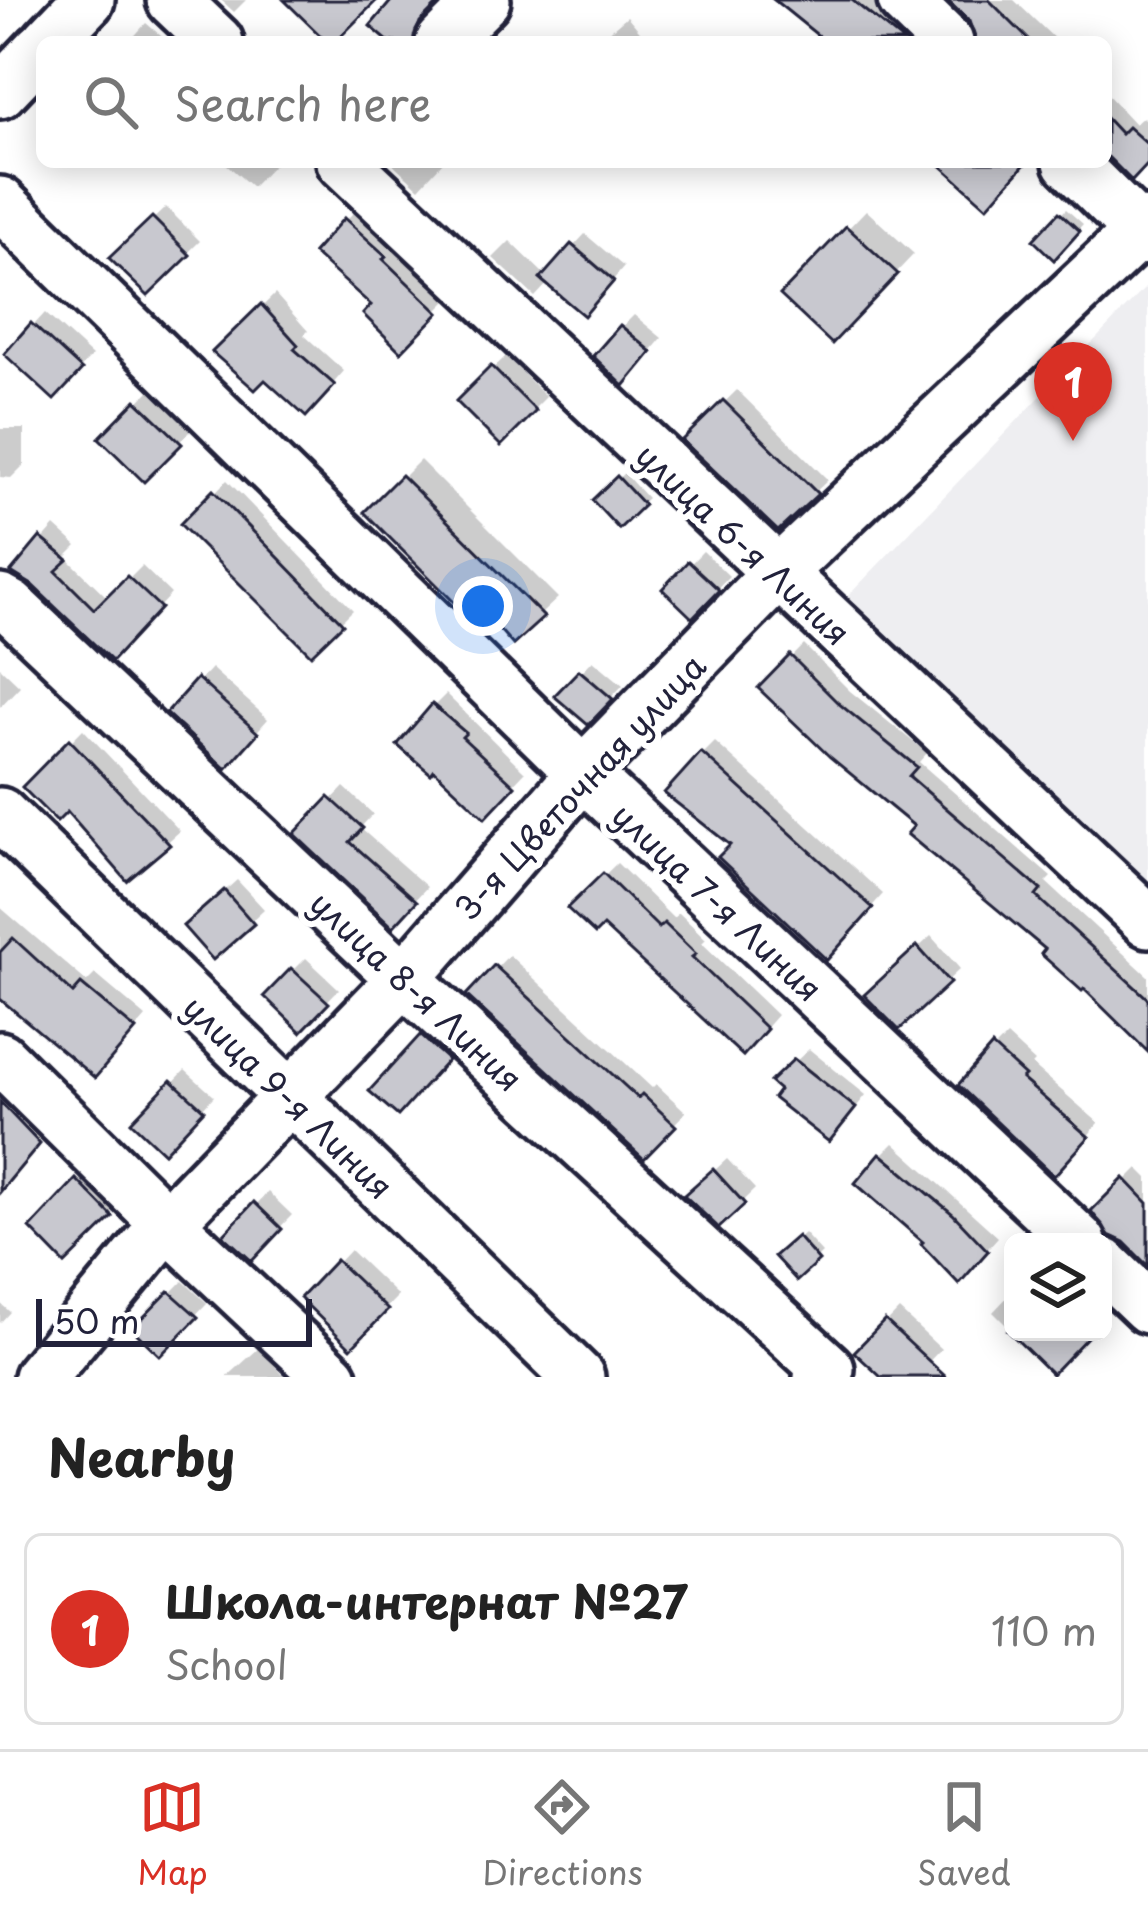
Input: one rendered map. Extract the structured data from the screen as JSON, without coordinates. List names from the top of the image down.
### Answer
{
  "streets": {
    "lane": [
      "улица 6-я Линия",
      "3-я Цветочная улица",
      "улица 7-я Линия",
      "улица 8-я Линия",
      "улица 9-я Линия"
    ]
  },
  "crossings": [
    ["улица 6-я Линия", "3-я Цветочная улица"],
    ["3-я Цветочная улица", "улица 7-я Линия"],
    ["3-я Цветочная улица", "улица 8-я Линия"],
    ["3-я Цветочная улица", "улица 9-я Линия"]
  ],
  "scale_bar": "50 m",
  "page": {
    "search": "Search here",
    "pins": "1",
    "scale": "50 m",
    "heading": "Nearby",
    "list": [
      {
        "mark": "1",
        "name": "Школа-интернат №27",
        "note": "School",
        "value": "110 m"
      }
    ],
    "nav": ["Map", "Directions", "Saved"]
  }
}
